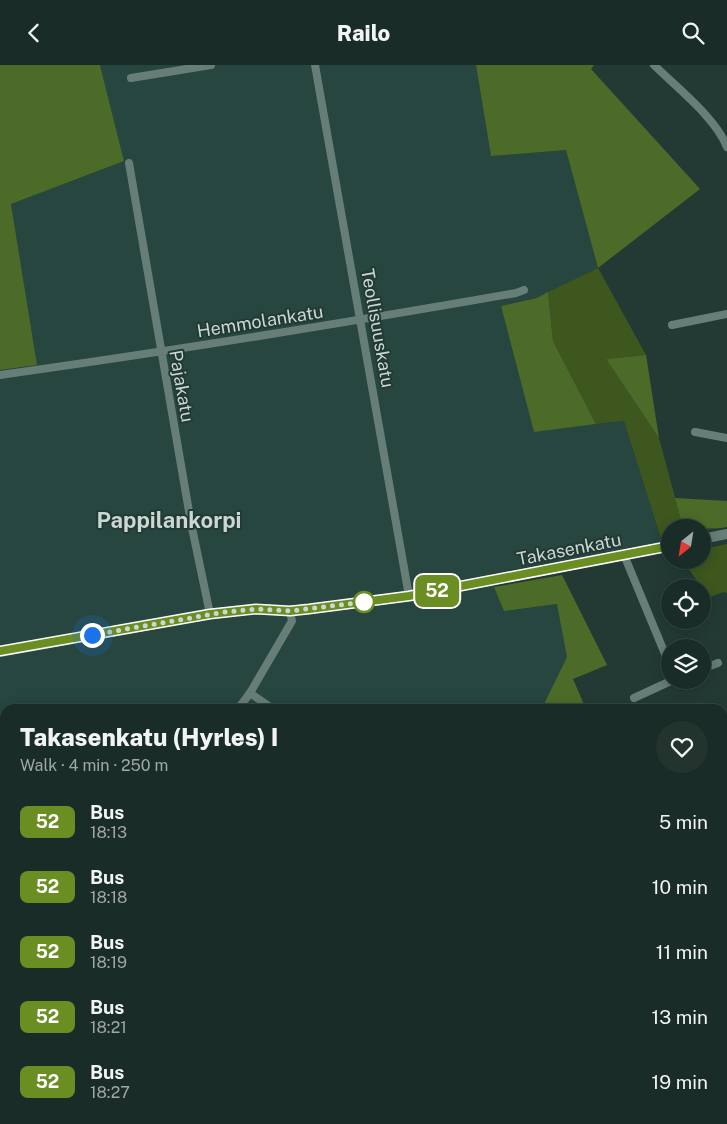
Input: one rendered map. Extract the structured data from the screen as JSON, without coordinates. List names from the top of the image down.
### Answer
{
  "streets": {
    "street": [
      "Hemmolankatu",
      "Teollisuuskatu",
      "Pajakatu",
      "Takasenkatu"
    ]
  },
  "crossings": [
    ["Hemmolankatu", "Teollisuuskatu"],
    ["Hemmolankatu", "Pajakatu"],
    ["Teollisuuskatu", "Takasenkatu"],
    ["Pajakatu", "Takasenkatu"]
  ],
  "districts": ["Pappilankorpi"],
  "lines": ["bus line 52"],
  "north": "bottom left",
  "page": {
    "header": "Railo",
    "on_map": "52",
    "heading": ["Takasenkatu (Hyrles) I", "Walk · 4 min · 250 m"],
    "list": [
      {
        "mark": "52",
        "name": "Bus",
        "note": "18:13",
        "value": "5 min"
      },
      {
        "mark": "52",
        "name": "Bus",
        "note": "18:18",
        "value": "10 min"
      },
      {
        "mark": "52",
        "name": "Bus",
        "note": "18:19",
        "value": "11 min"
      },
      {
        "mark": "52",
        "name": "Bus",
        "note": "18:21",
        "value": "13 min"
      },
      {
        "mark": "52",
        "name": "Bus",
        "note": "18:27",
        "value": "19 min"
      }
    ]
  }
}
